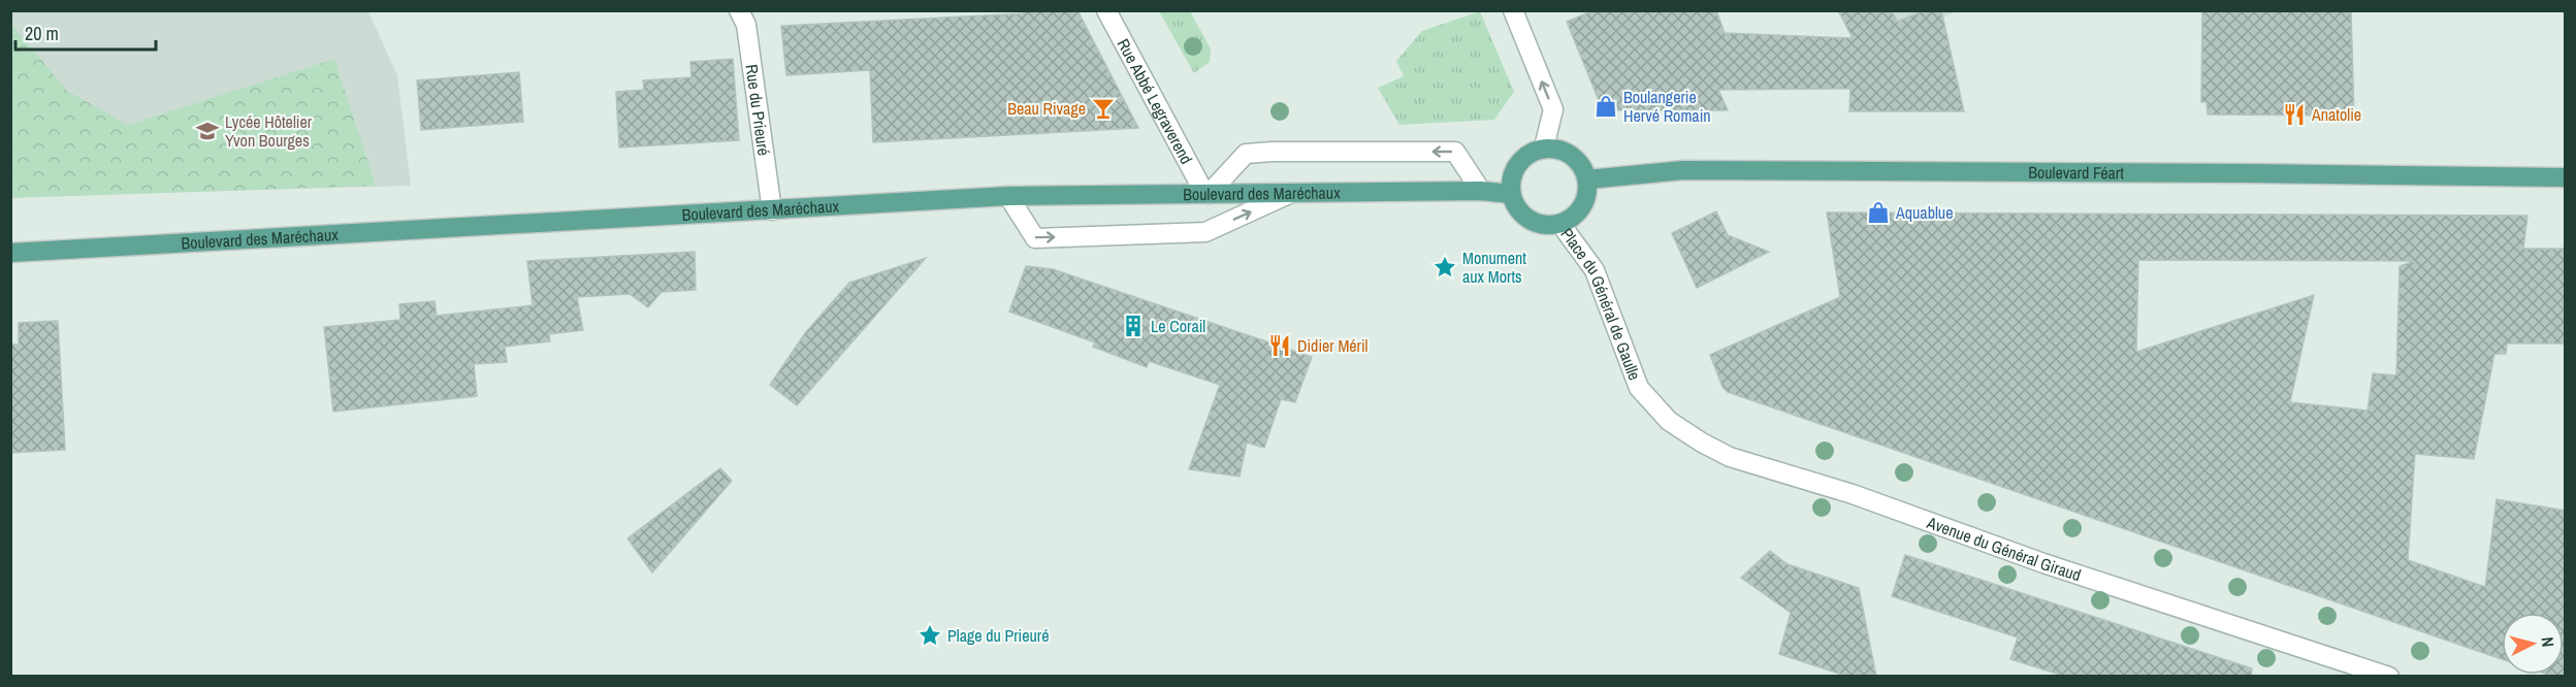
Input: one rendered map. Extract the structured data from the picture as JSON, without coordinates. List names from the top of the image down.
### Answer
{
  "streets": {
    "main road": ["Boulevard Féart", "Boulevard des Maréchaux"],
    "street": [
      "Rue Abbé Legraverend",
      "Rue du Prieuré",
      "Place du Général de Gaulle",
      "Avenue du Général Giraud"
    ]
  },
  "crossings": [
    ["Rue Abbé Legraverend", "Boulevard des Maréchaux"],
    ["Rue du Prieuré", "Boulevard des Maréchaux"],
    ["Boulevard Féart", "Boulevard des Maréchaux"],
    ["Boulevard Féart", "Place du Général de Gaulle"],
    ["Boulevard des Maréchaux", "Place du Général de Gaulle"],
    ["Place du Général de Gaulle", "Avenue du Général Giraud"]
  ],
  "places": {
    "shop": ["Boulangerie Hervé Romain", "Aquablue"],
    "bar": ["Beau Rivage"],
    "restaurant": ["Anatolie", "Didier Méril"],
    "school or university": ["Lycée Hôtelier Yvon Bourges"],
    "place": ["Monument aux Morts", "Plage du Prieuré"],
    "building": ["Le Corail"]
  },
  "scale_bar": "20 m",
  "north": "right"
}
